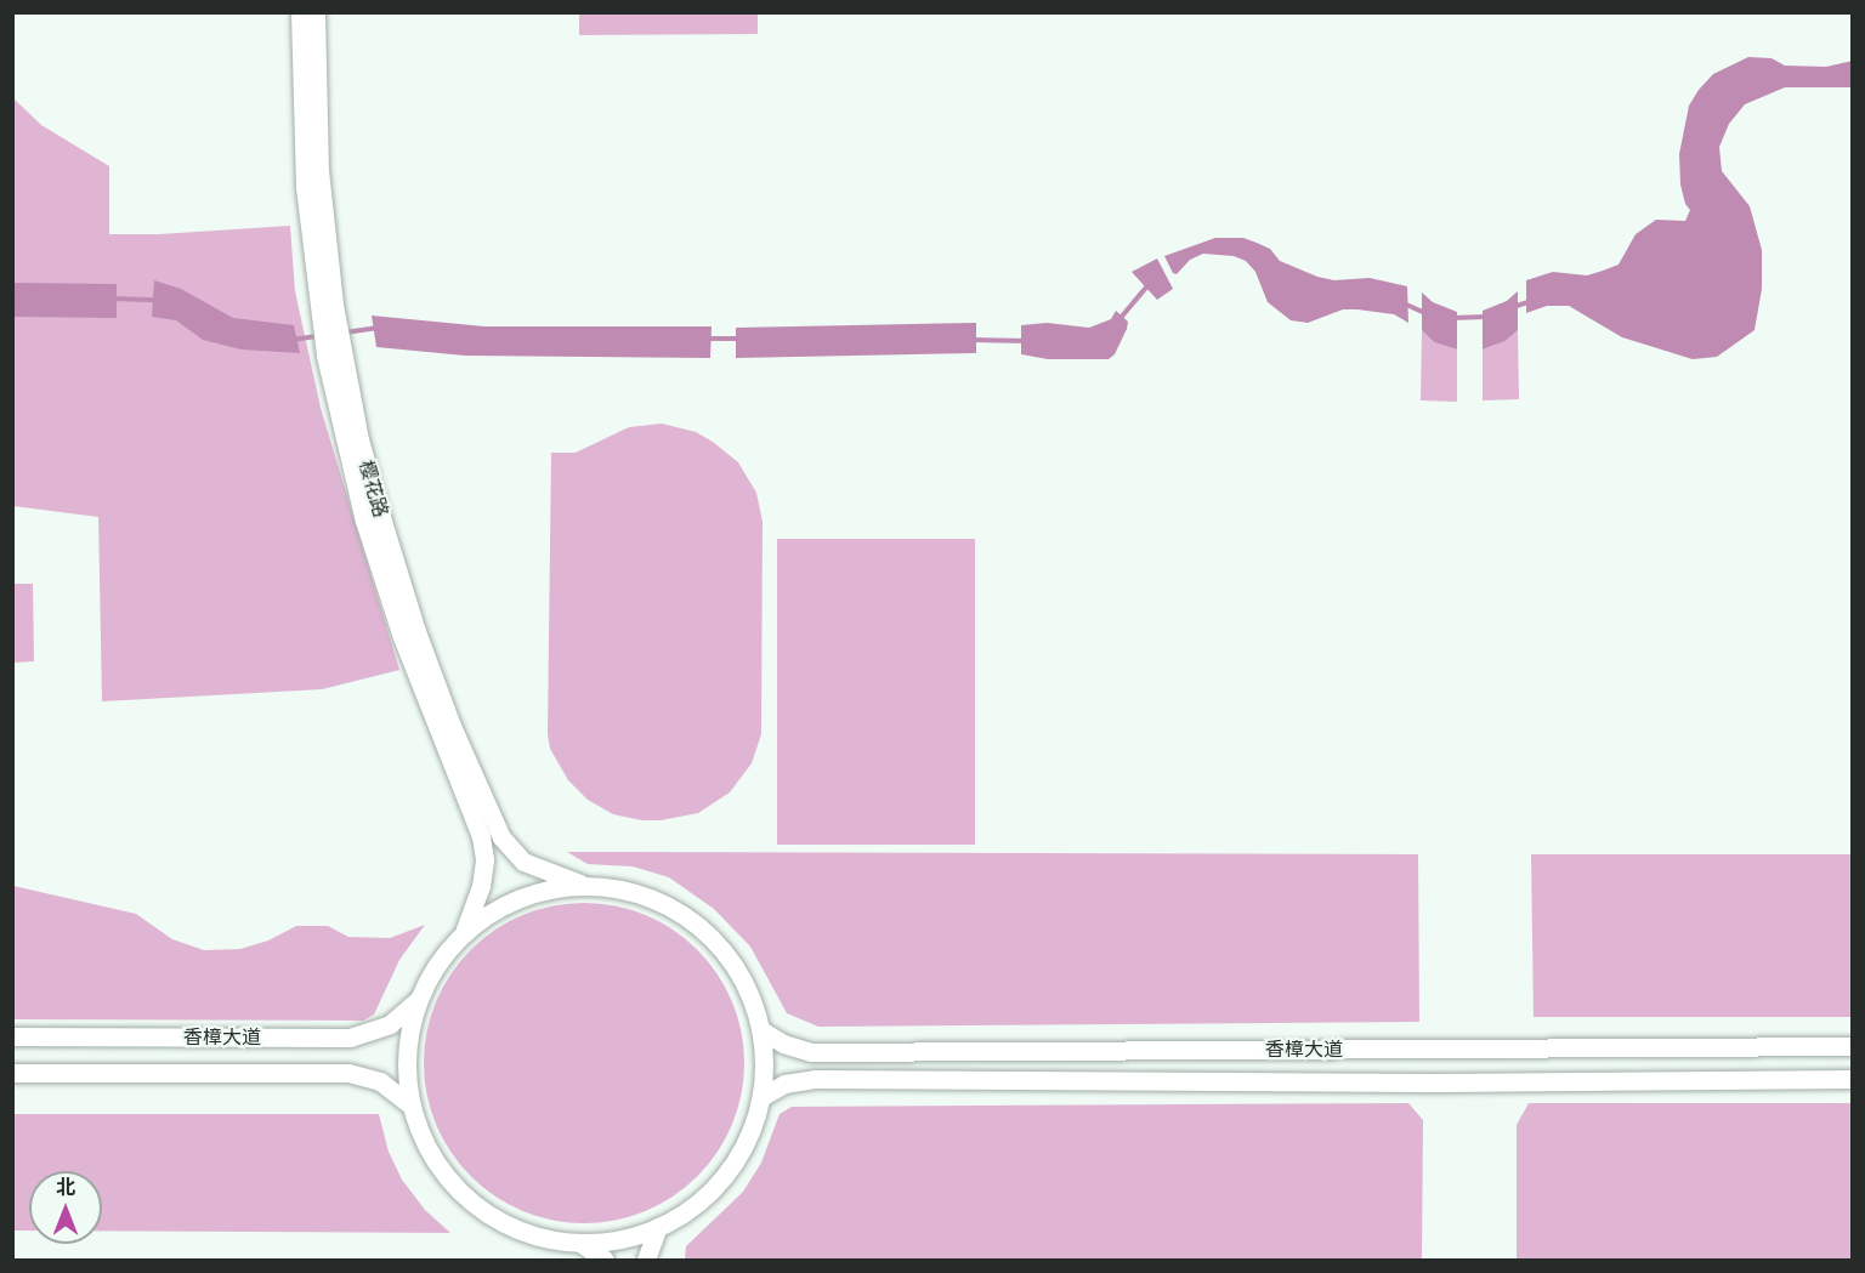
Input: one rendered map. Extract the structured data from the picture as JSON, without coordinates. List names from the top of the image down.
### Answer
{
  "streets": {
    "street": ["樱花路", "香樟大道"]
  },
  "north": "top"
}
